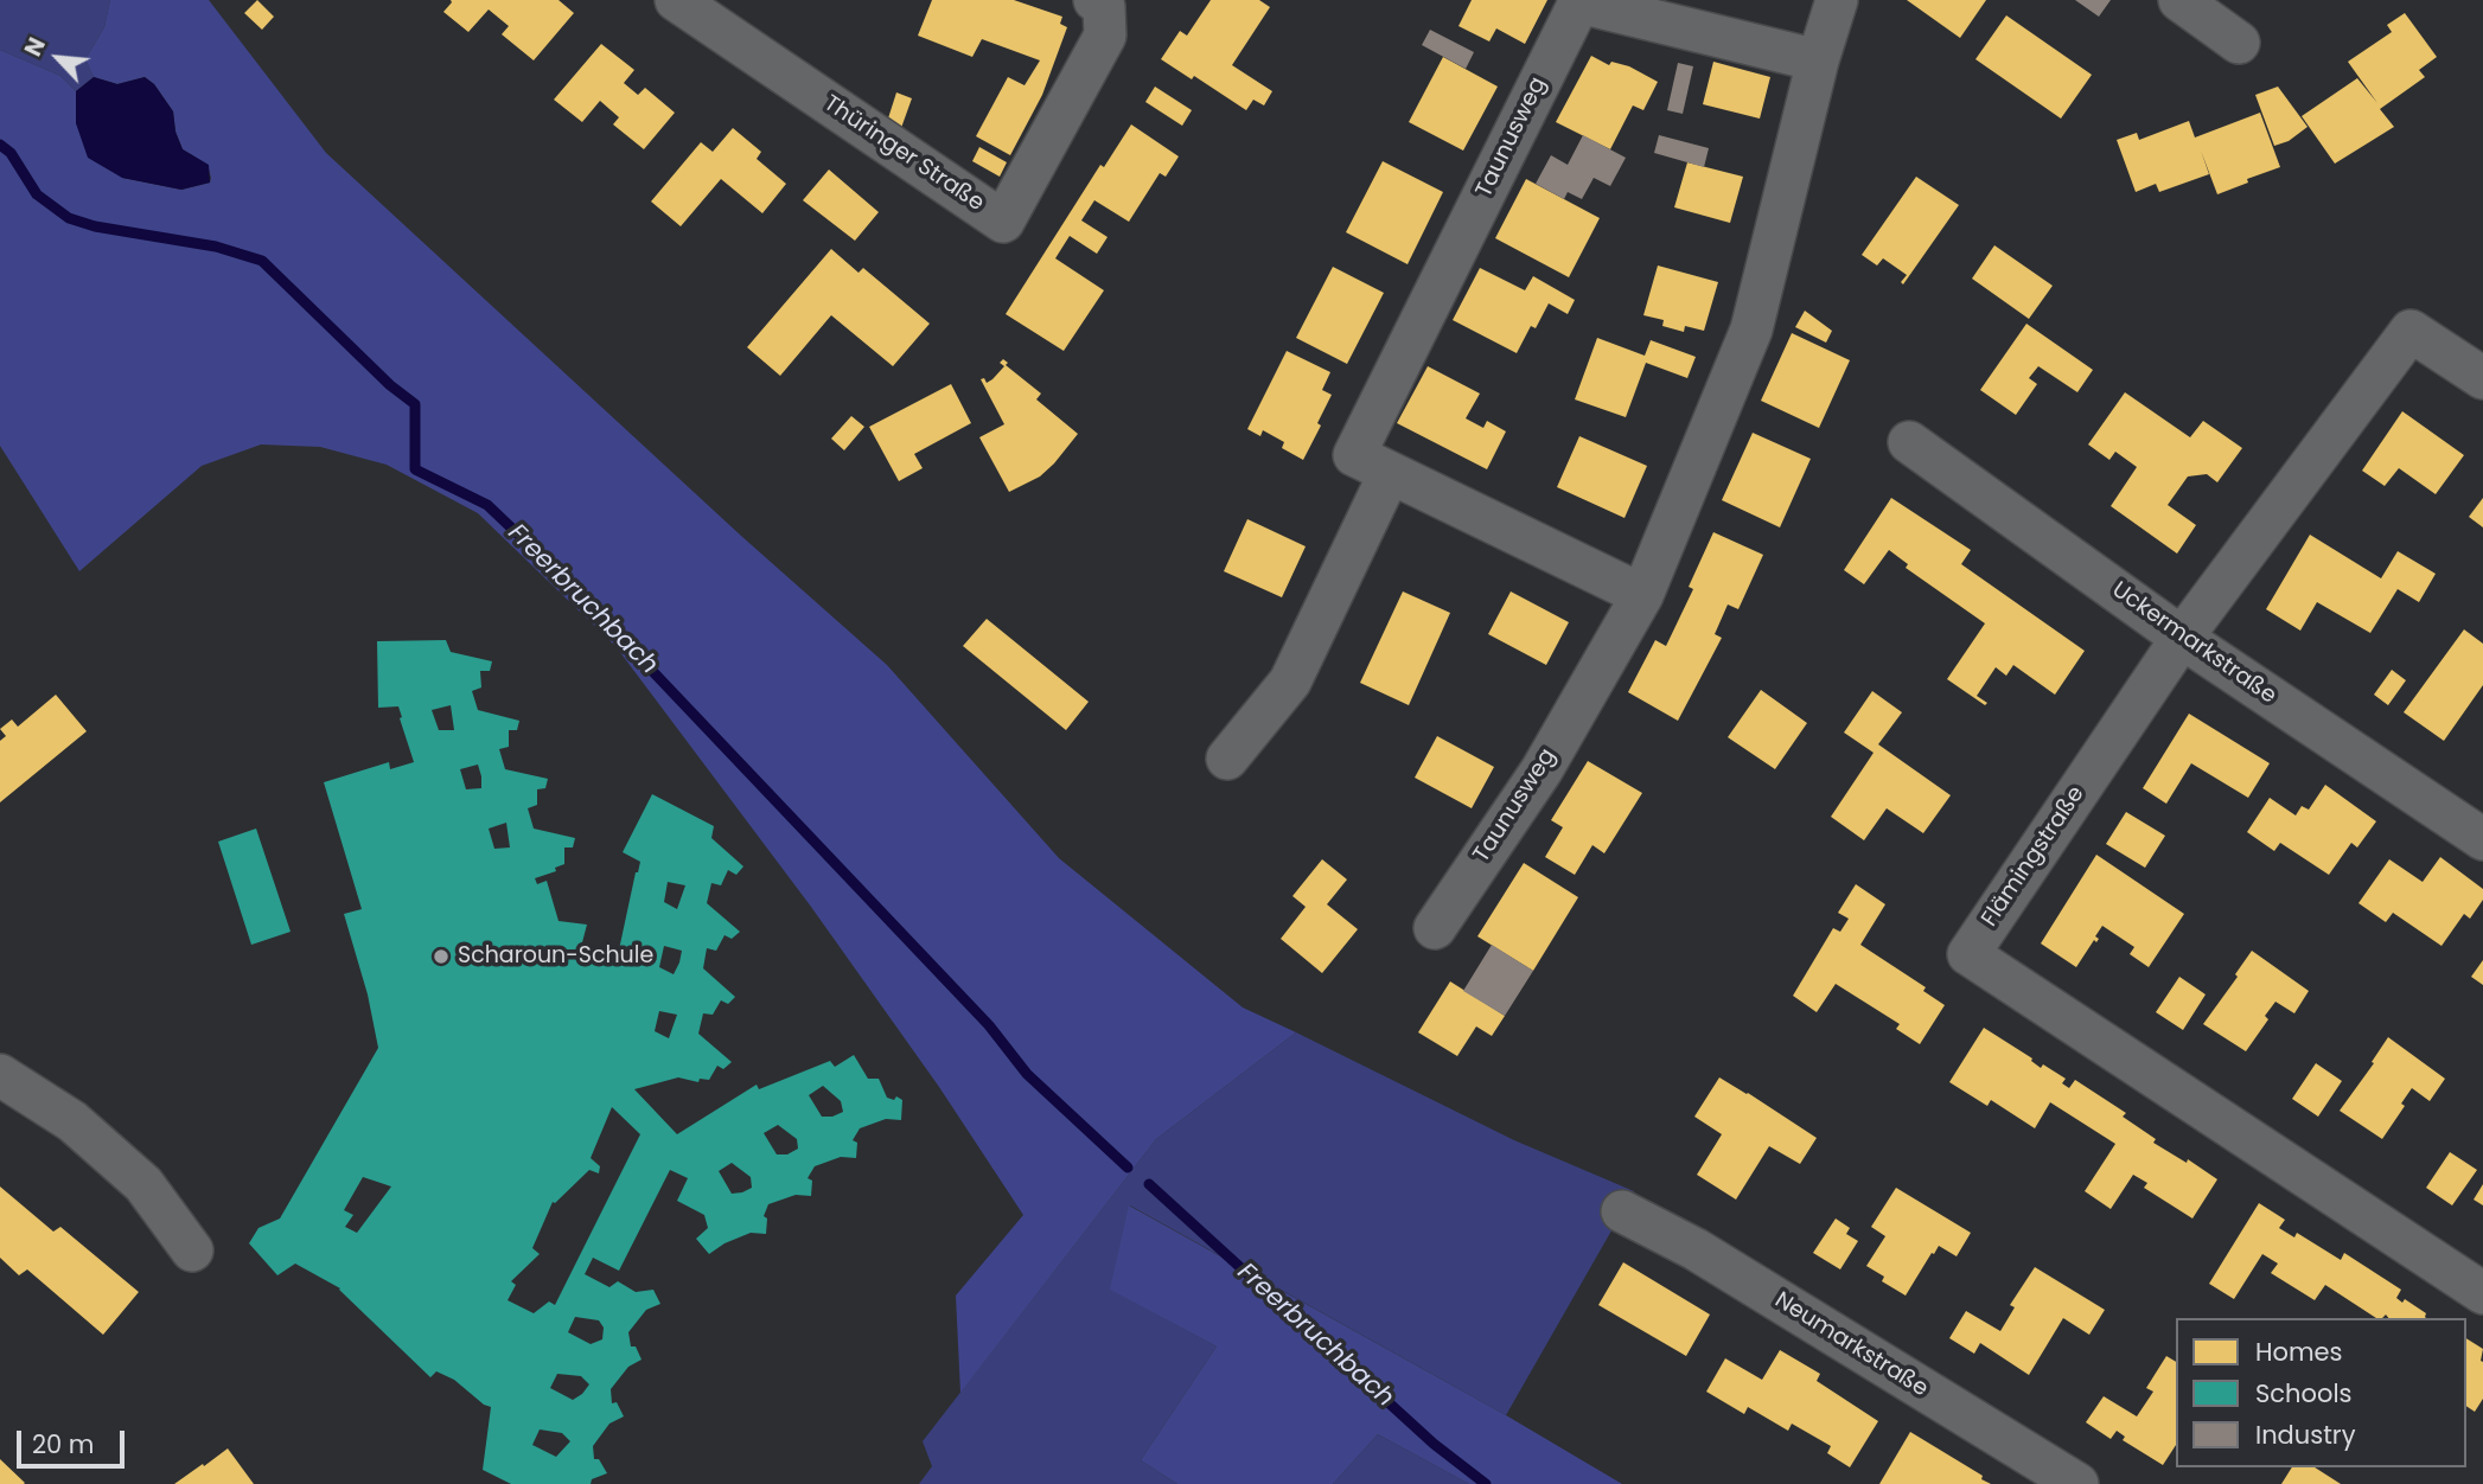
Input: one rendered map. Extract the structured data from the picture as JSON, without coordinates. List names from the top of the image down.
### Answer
{
  "streets": {
    "street": [
      "Taunusweg",
      "Thüringer Straße",
      "Uckermarkstraße",
      "Flämingstraße",
      "Neumarkstraße"
    ]
  },
  "crossings": [
    ["Uckermarkstraße", "Flämingstraße"]
  ],
  "water": ["Freerbruchbach"],
  "places": ["Scharoun-Schule"],
  "legend": ["Homes", "Schools", "Industry"],
  "scale_bar": "20 m",
  "north": "top left"
}
